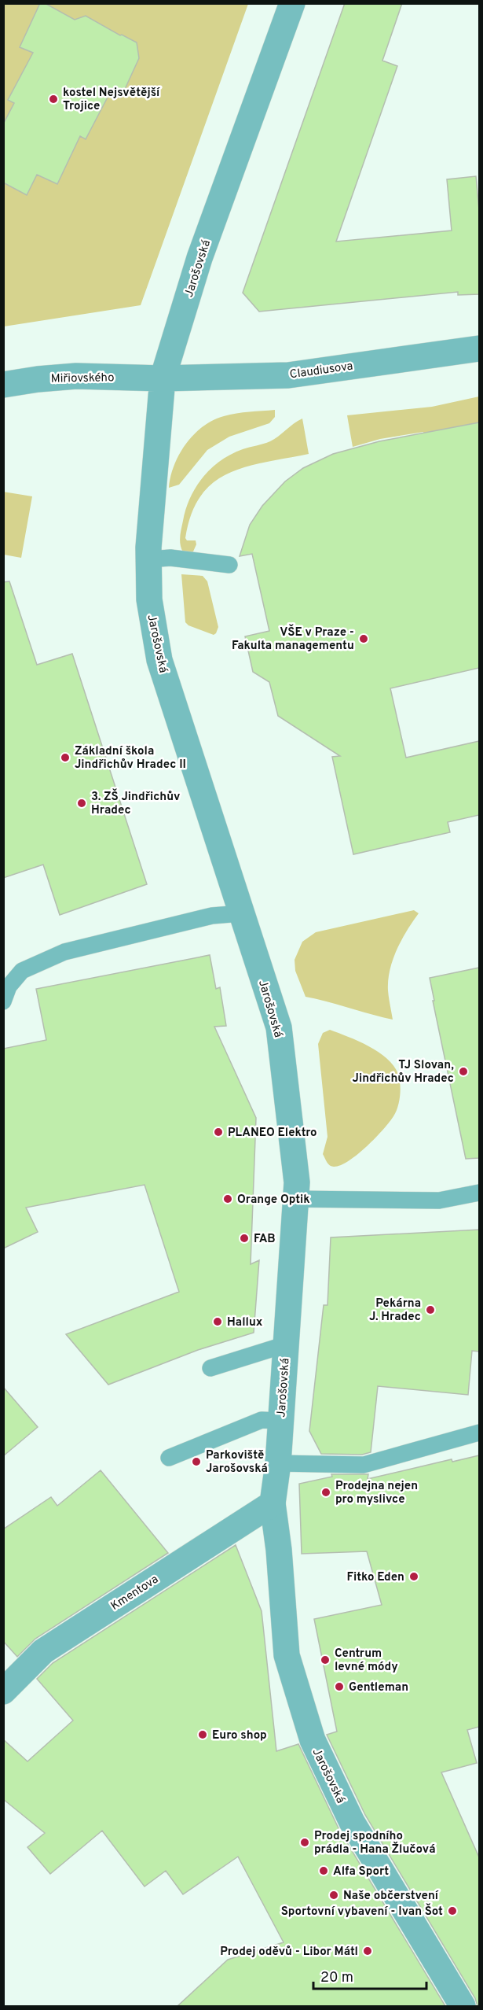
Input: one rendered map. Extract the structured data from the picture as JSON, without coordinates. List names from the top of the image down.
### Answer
{
  "streets": {
    "street": [
      "Jarošovská",
      "Claudiusova",
      "Miřiovského",
      "Kmentova"
    ]
  },
  "crossings": [
    ["Jarošovská", "Claudiusova"],
    ["Jarošovská", "Miřiovského"],
    ["Jarošovská", "Kmentova"],
    ["Claudiusova", "Miřiovského"]
  ],
  "places": [
    "kostel Nejsvětější Trojice",
    "VŠE v Praze - Fakulta managementu",
    "Základní škola Jindřichův Hradec II",
    "3. ZŠ Jindřichův Hradec",
    "TJ Slovan, Jindřichův Hradec",
    "PLANEO Elektro",
    "Orange Optik",
    "FAB",
    "Pekárna J. Hradec",
    "Hallux",
    "Parkoviště Jarošovská",
    "Prodejna nejen pro myslivce",
    "Fitko Eden",
    "Centrum levné módy",
    "Gentleman",
    "Euro shop",
    "Prodej spodního prádla - Hana Žlučová",
    "Alfa Sport",
    "Naše občerstvení",
    "Sportovní vybavení - Ivan Šot",
    "Prodej oděvů - Libor Mátl"
  ],
  "scale_bar": "20 m"
}
